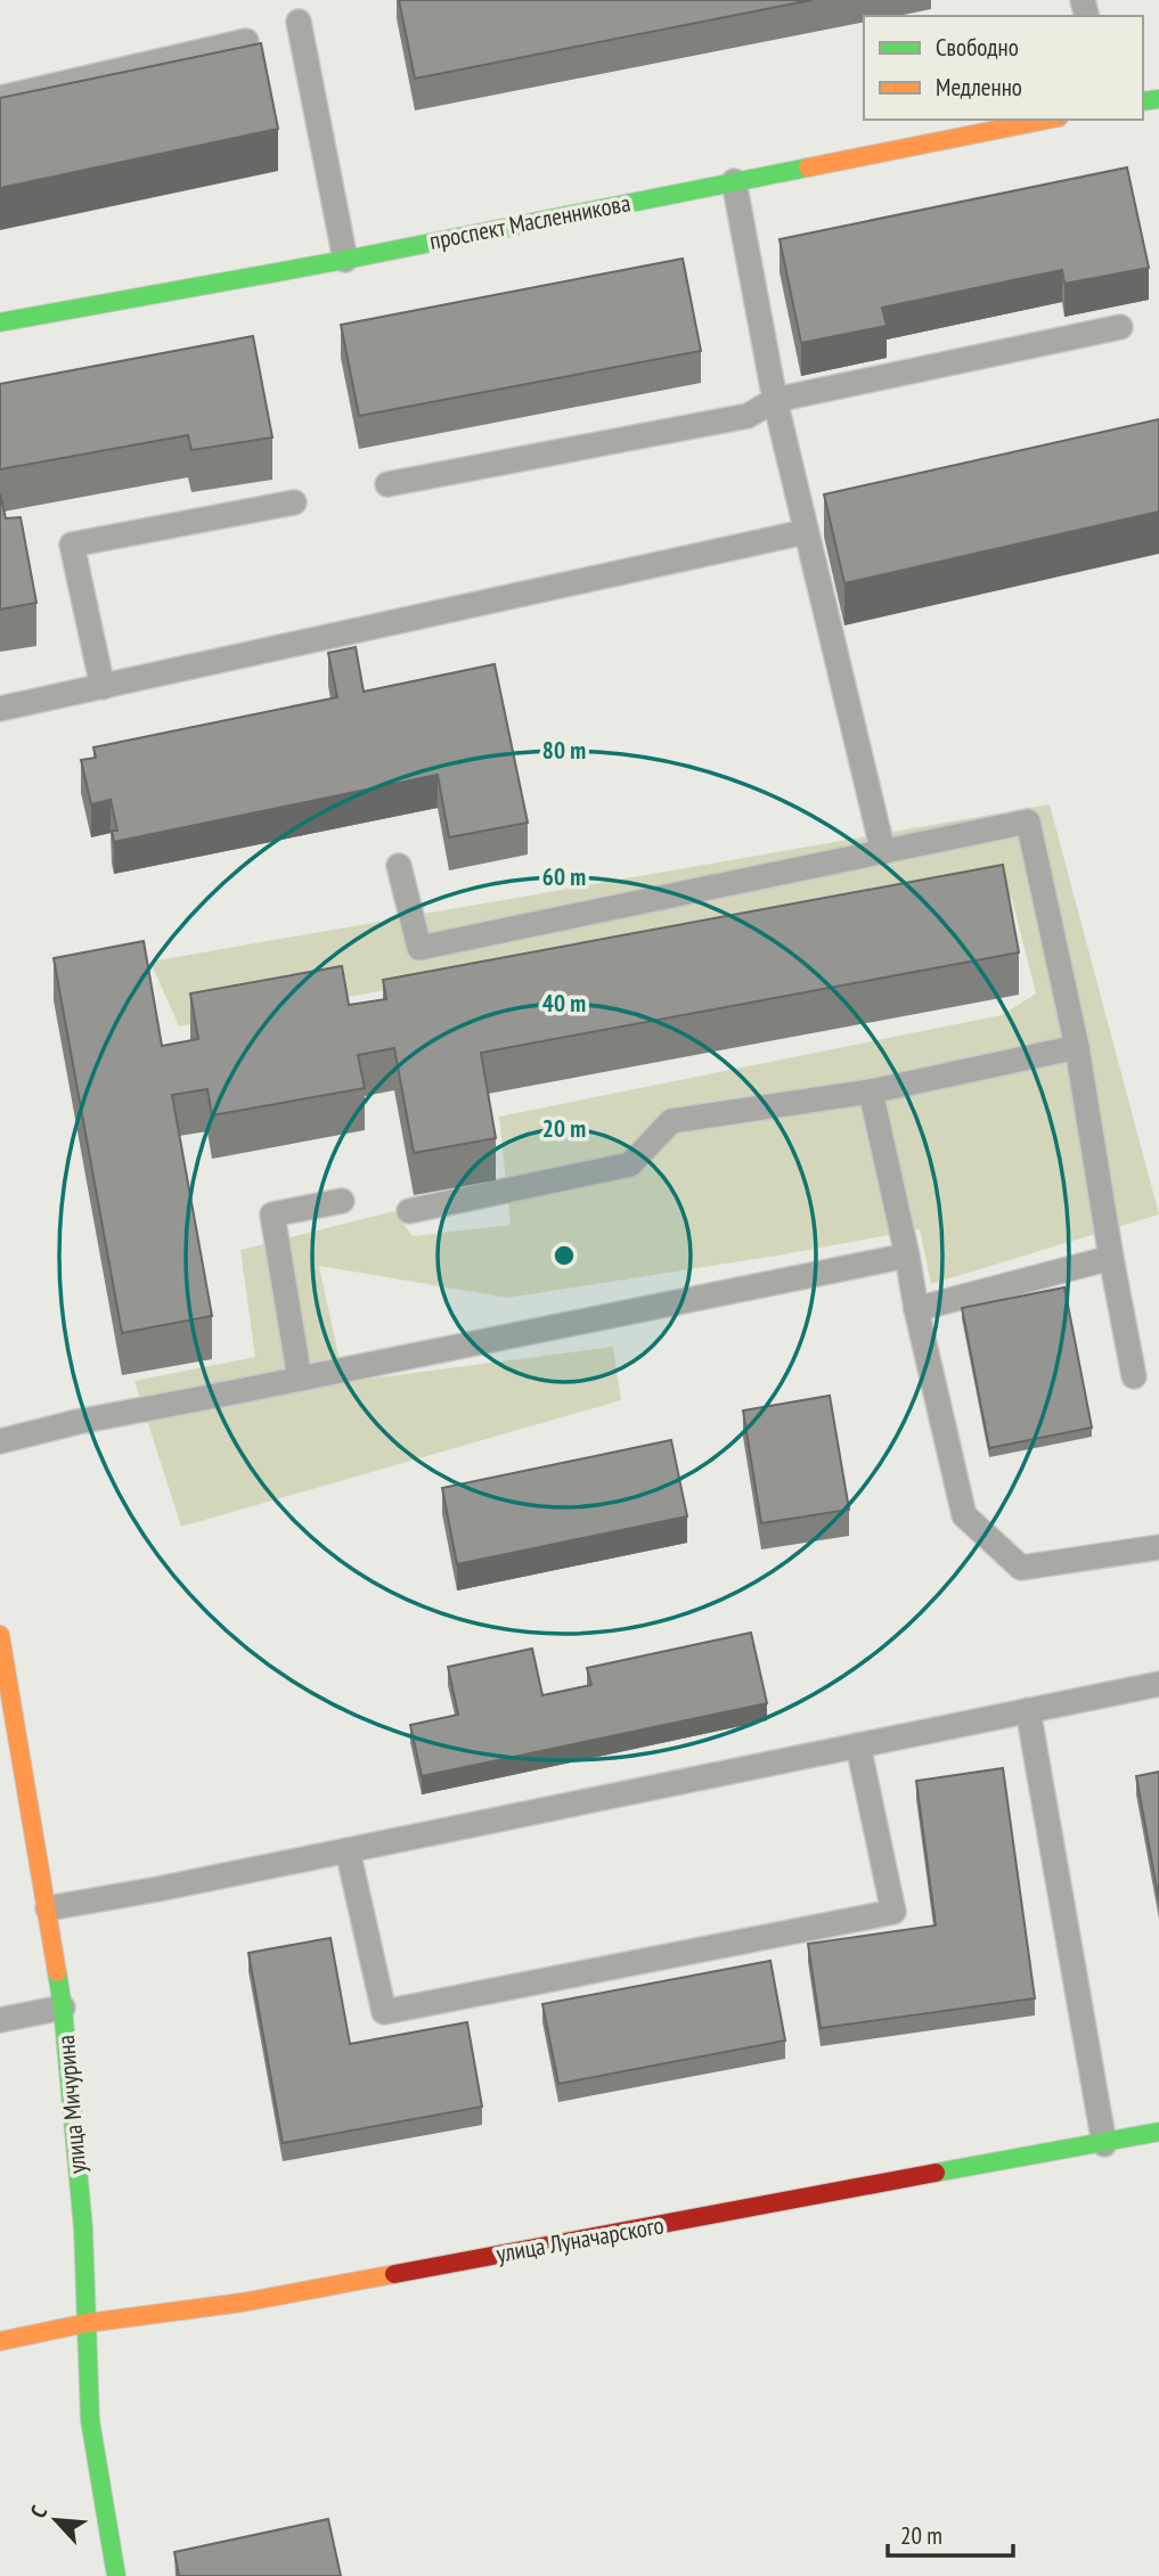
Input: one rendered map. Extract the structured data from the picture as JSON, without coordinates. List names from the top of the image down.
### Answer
{
  "streets": {
    "main road": ["проспект Масленникова", "улица Мичурина", "улица Луначарского"]
  },
  "crossings": [
    ["улица Мичурина", "улица Луначарского"]
  ],
  "legend": ["Свободно", "Медленно"],
  "scale_bar": "20 m",
  "north": "top left",
  "rings": [
    "80 m",
    "60 m",
    "40 m",
    "20 m"
  ]
}
